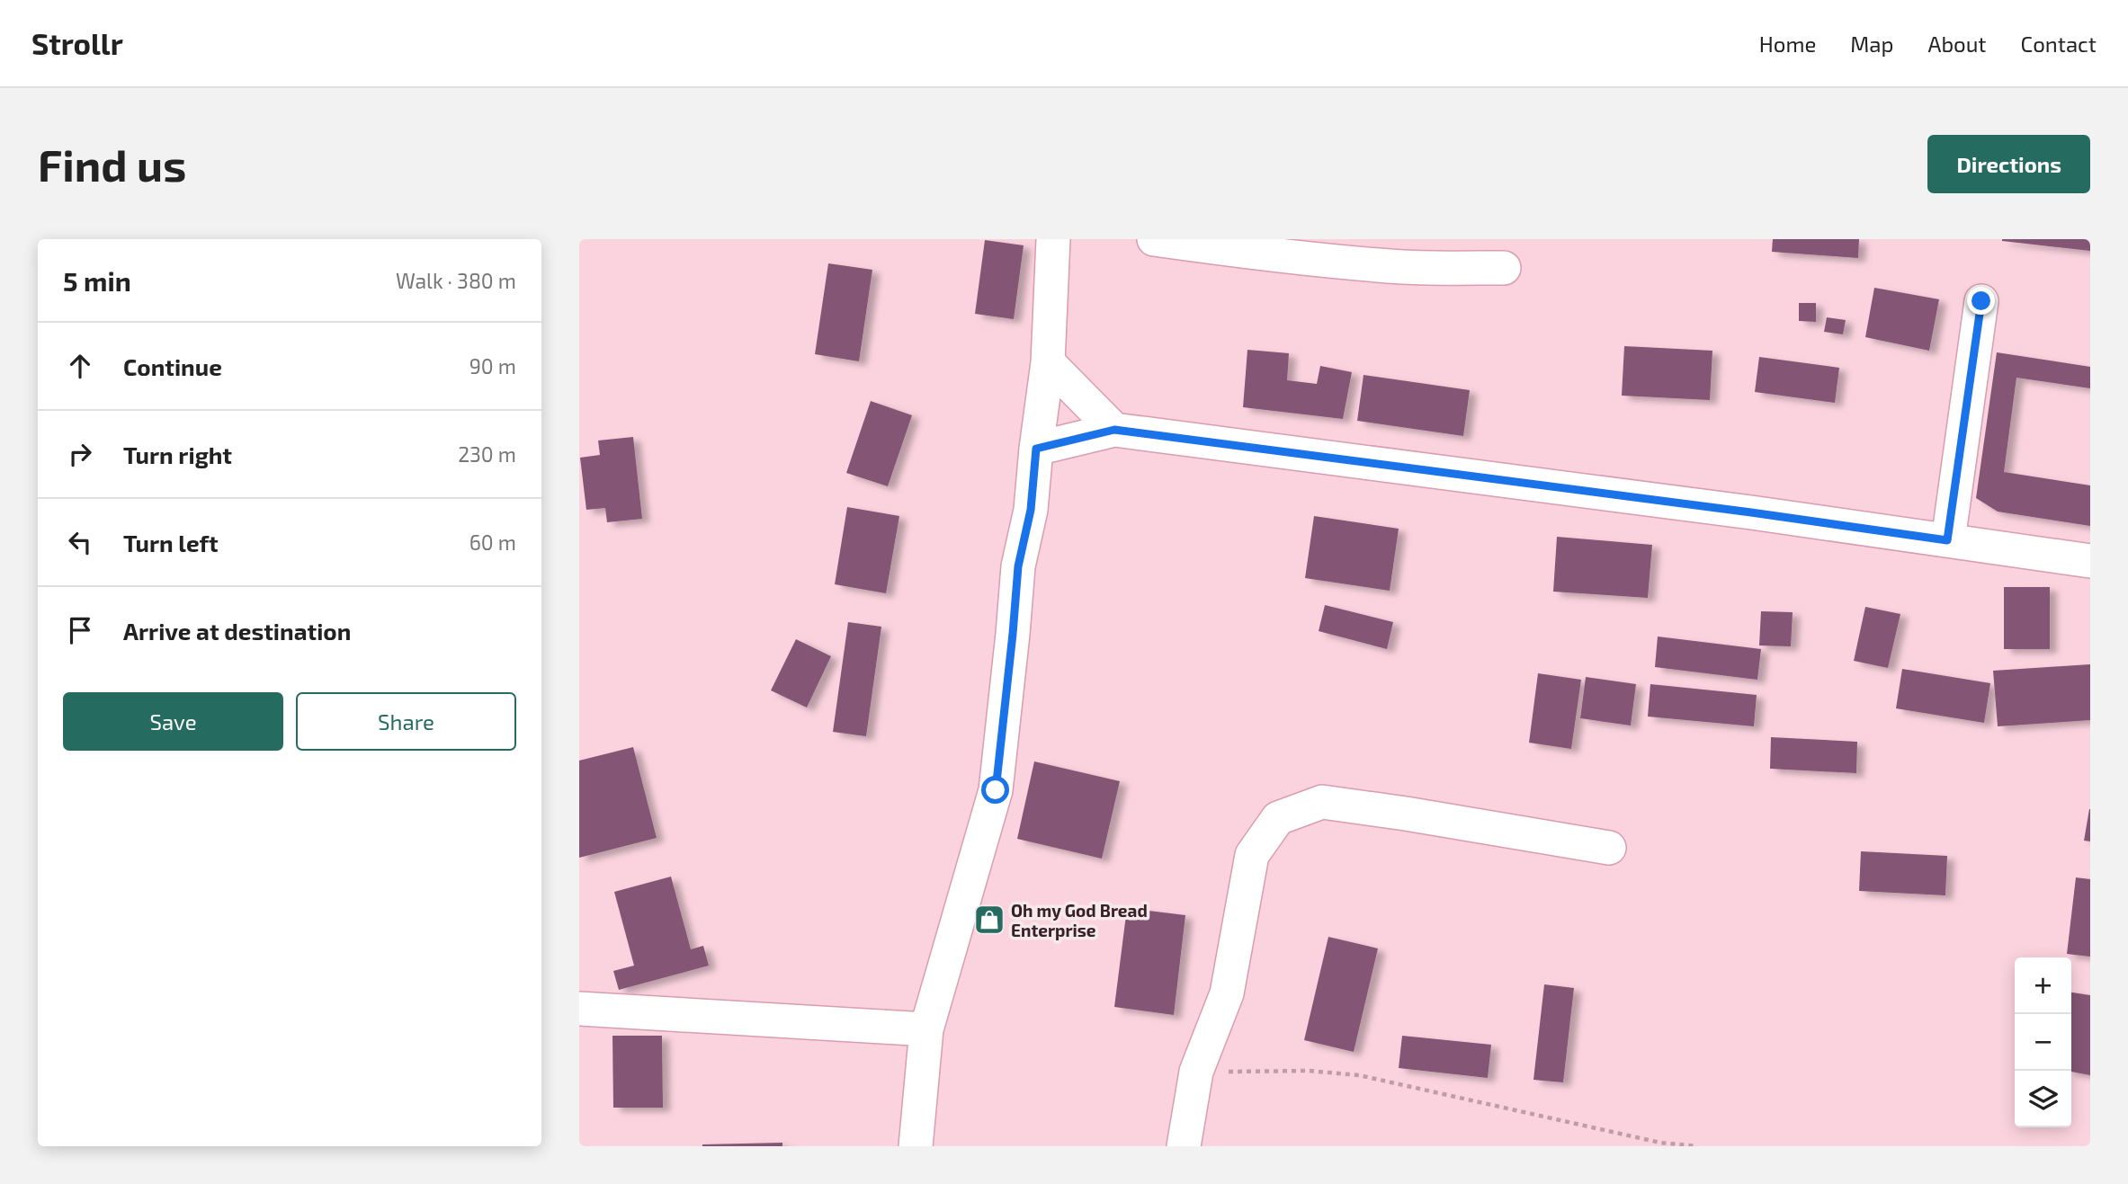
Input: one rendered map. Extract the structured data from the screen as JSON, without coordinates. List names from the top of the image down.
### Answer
{
  "places": {
    "shop": ["Oh my God Bread Enterprise"]
  },
  "page": {
    "header": "Strollr",
    "nav": [
      "Home",
      "Map",
      "About",
      "Contact"
    ],
    "buttons": [
      "Directions",
      ["Save", "Share"]
    ],
    "title": "Find us",
    "heading": ["5 min", "Walk · 380 m"],
    "list": [
      ["Continue", "90 m"],
      ["Turn right", "230 m"],
      ["Turn left", "60 m"],
      "Arrive at destination"
    ],
    "map_buttons": ["+", "−"]
  }
}
